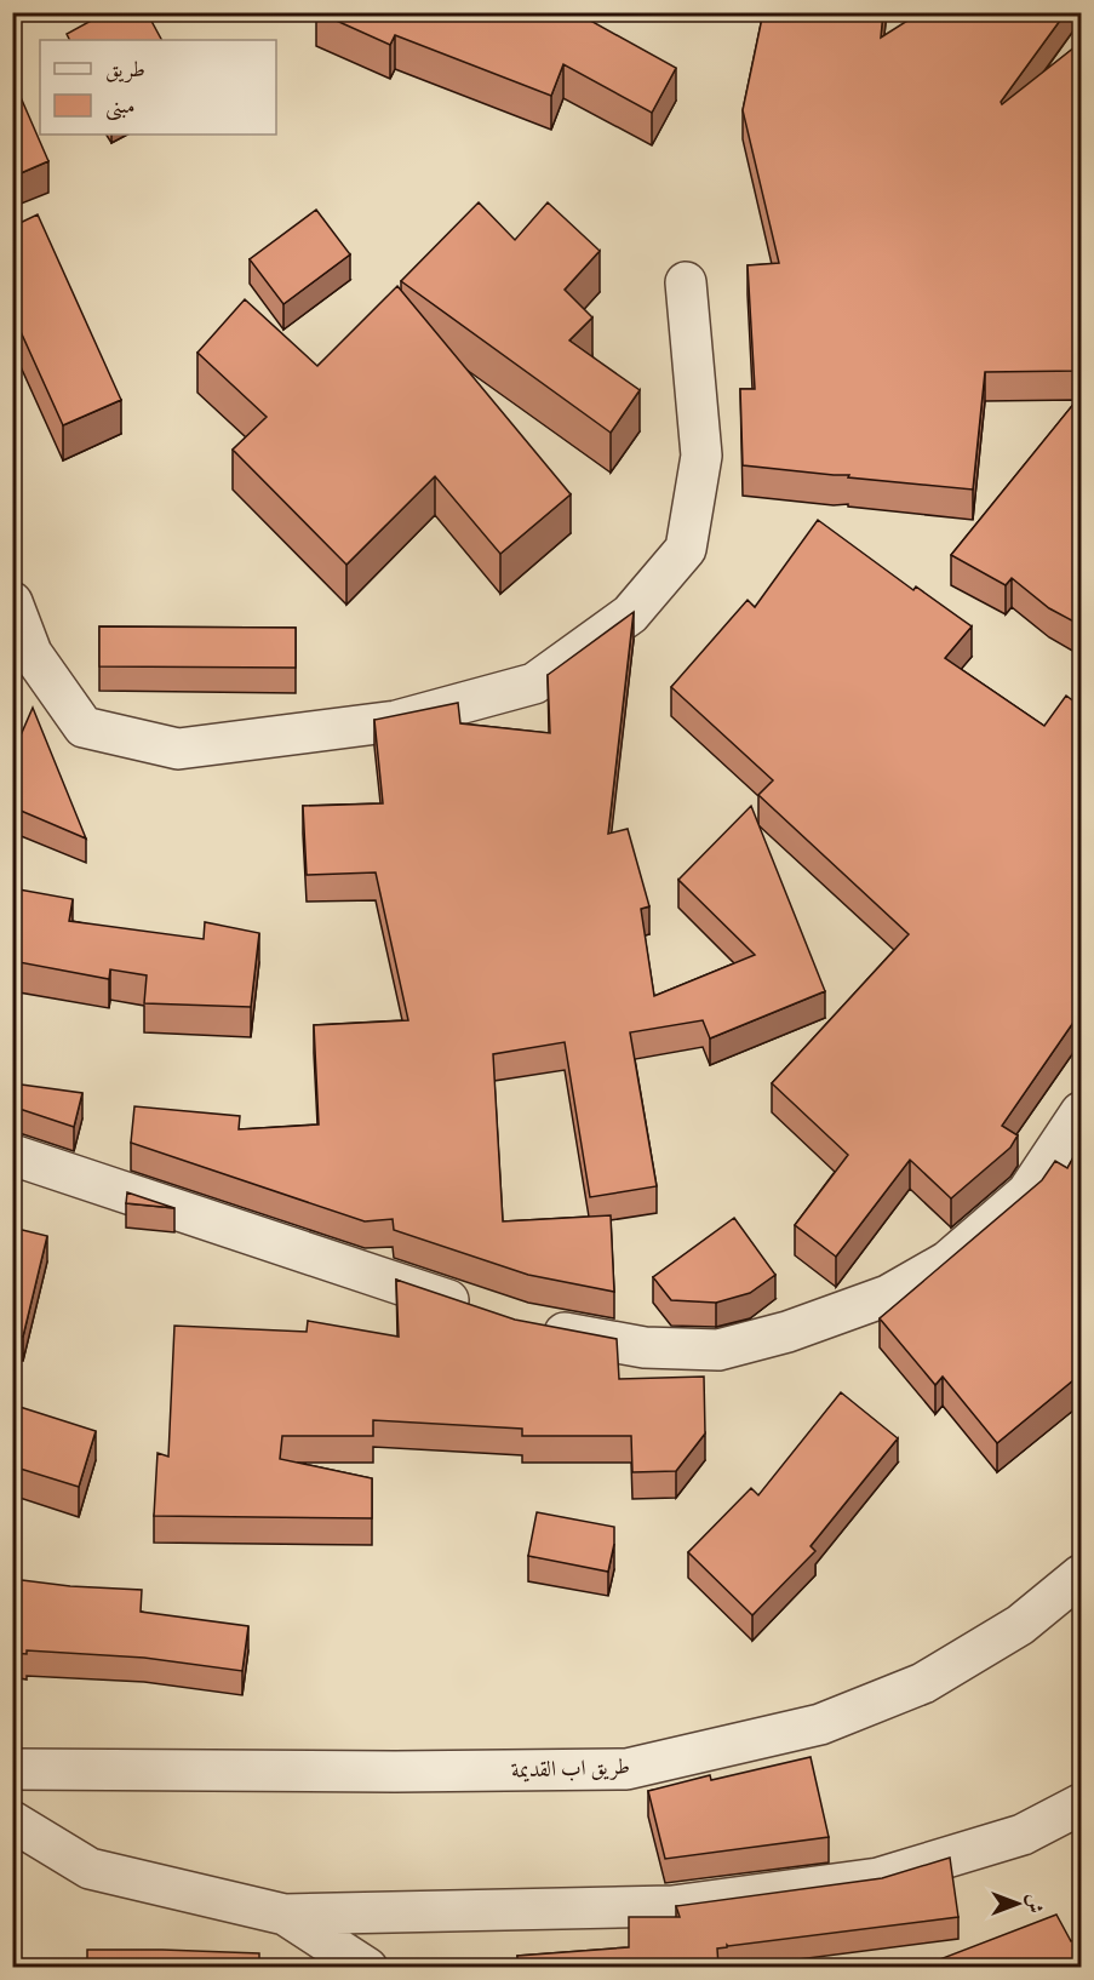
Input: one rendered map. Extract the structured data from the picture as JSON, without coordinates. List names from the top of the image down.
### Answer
{
  "streets": {
    "street": ["طريق اب القديمة"]
  },
  "legend": ["طريق", "مبنى"],
  "north": "right"
}
